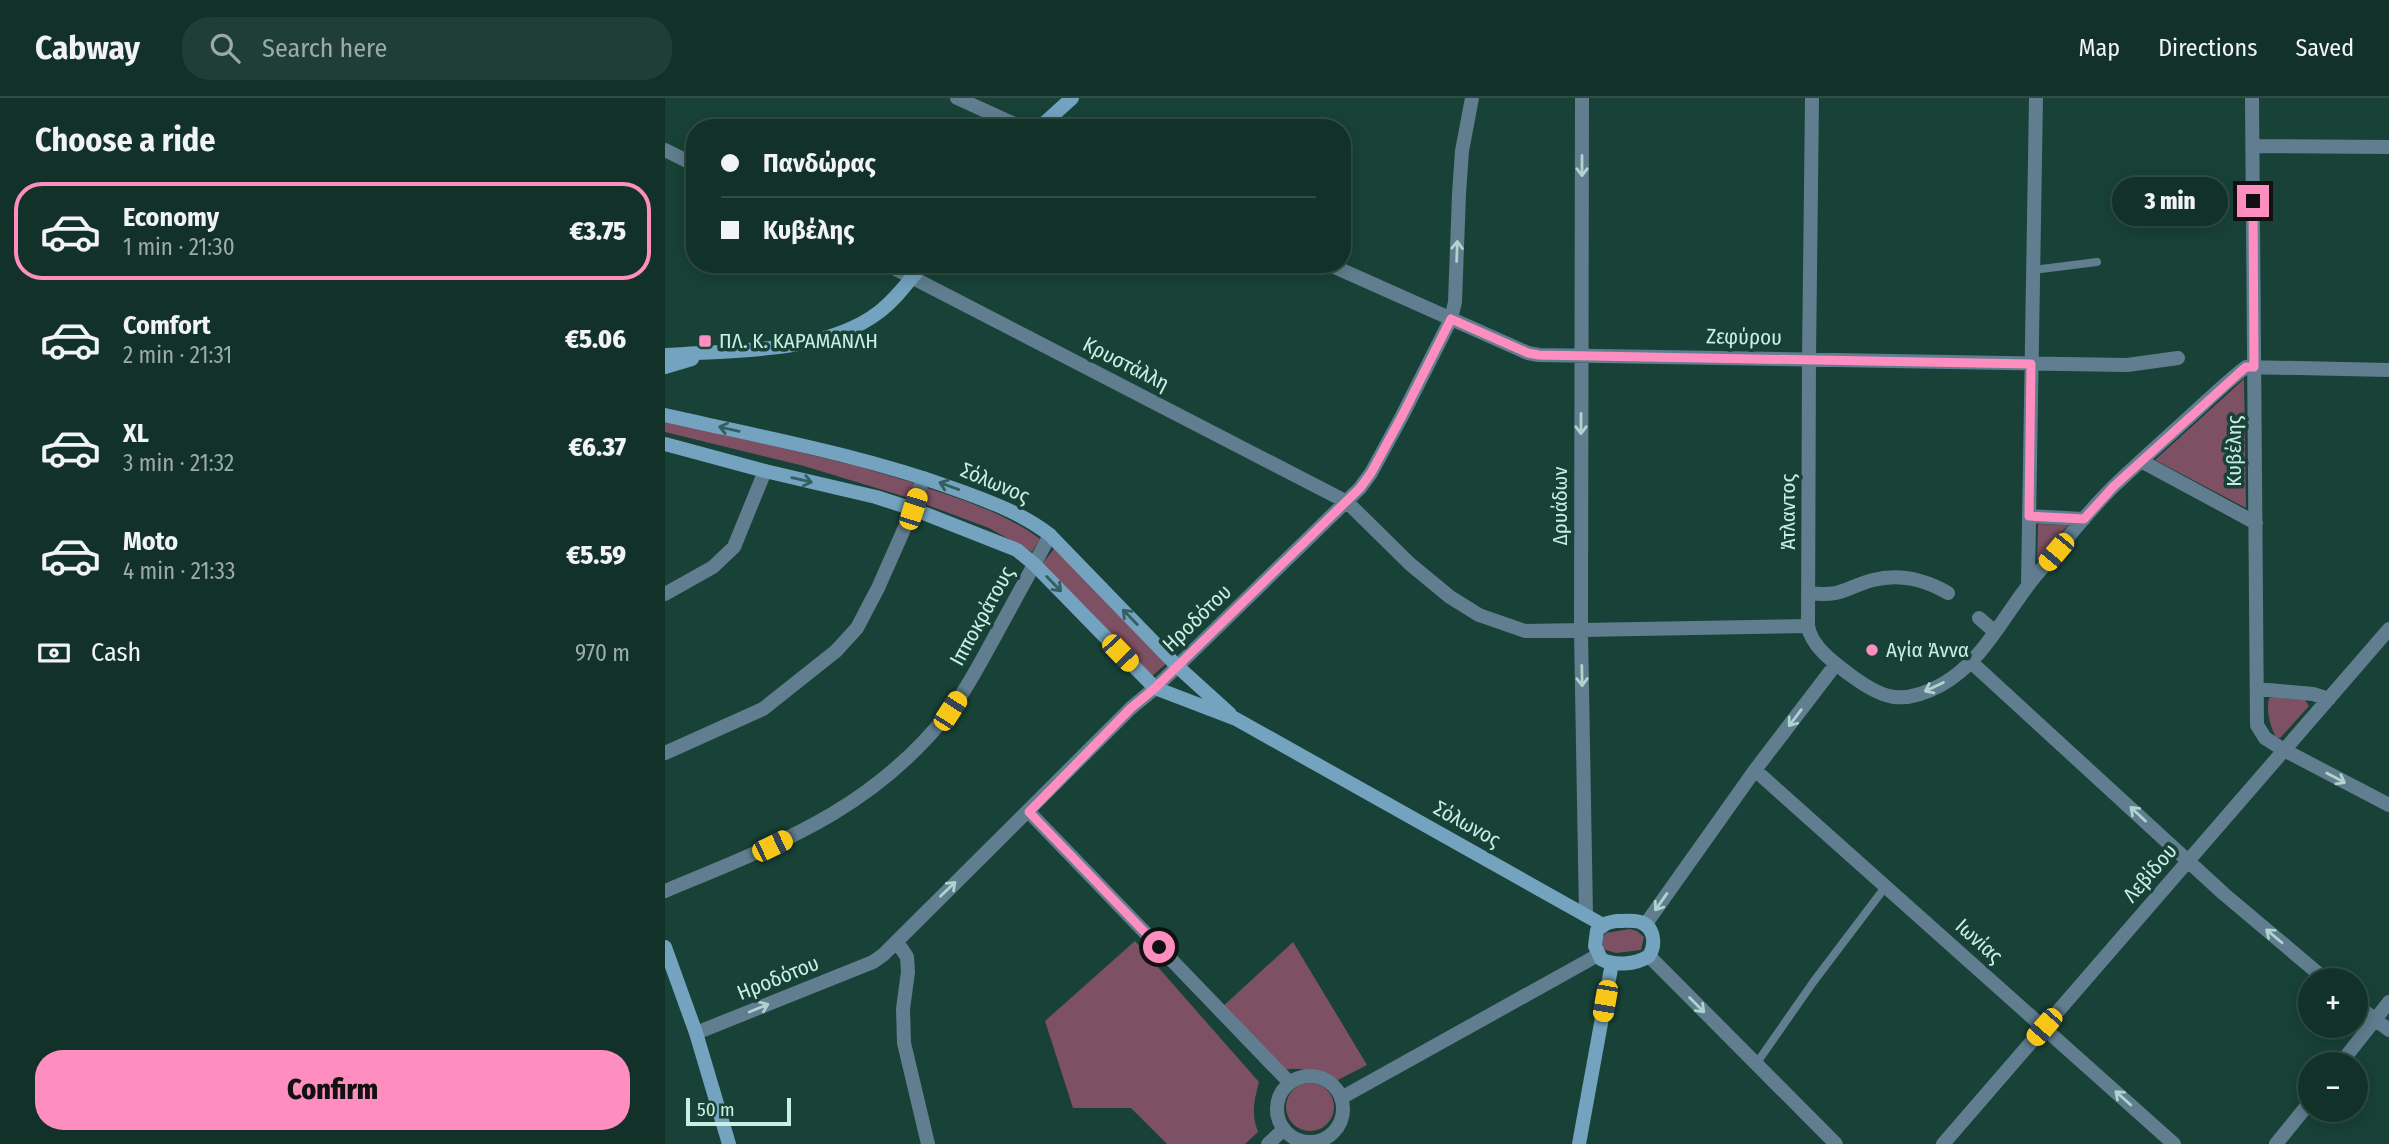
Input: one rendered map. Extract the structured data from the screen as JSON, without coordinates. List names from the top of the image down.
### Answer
{
  "streets": {
    "street": [
      "Ζεφύρου",
      "Κρυστάλλη",
      "Κυβέλης",
      "Σόλωνος",
      "Δρυάδων",
      "Άτλαντος",
      "Ιπποκράτους",
      "Ηροδότου",
      "Λεβίδου",
      "Ιωνίας"
    ]
  },
  "crossings": [
    ["Ζεφύρου", "Δρυάδων"],
    ["Ζεφύρου", "Άτλαντος"],
    ["Ζεφύρου", "Ηροδότου"],
    ["Κρυστάλλη", "Δρυάδων"],
    ["Κρυστάλλη", "Άτλαντος"],
    ["Κρυστάλλη", "Ηροδότου"],
    ["Κυβέλης", "Λεβίδου"],
    ["Σόλωνος", "Δρυάδων"],
    ["Σόλωνος", "Ιπποκράτους"],
    ["Σόλωνος", "Ηροδότου"],
    ["Λεβίδου", "Ιωνίας"]
  ],
  "one_way": ["Δρυάδων", "Ηροδότου"],
  "places": {
    "transit": ["ΠΛ. Κ. ΚΑΡΑΜΑΝΛΗ"],
    "other": ["Αγία Άννα"]
  },
  "scale_bar": "50 m",
  "page": {
    "header": "Cabway",
    "search": "Search here",
    "nav": ["Map", "Directions", "Saved"],
    "heading": "Choose a ride",
    "banner": ["Πανδώρας", "Κυβέλης"],
    "bubble": "3 min",
    "list": [
      {
        "name": "Economy",
        "note": "1 min · 21:30",
        "value": "€3.75"
      },
      {
        "name": "Comfort",
        "note": "2 min · 21:31",
        "value": "€5.06"
      },
      {
        "name": "XL",
        "note": "3 min · 21:32",
        "value": "€6.37"
      },
      {
        "name": "Moto",
        "note": "4 min · 21:33",
        "value": "€5.59"
      }
    ],
    "pay": ["Cash", "970 m"],
    "map_buttons": ["+", "−"],
    "buttons": "Confirm",
    "scale": "50 m"
  }
}
